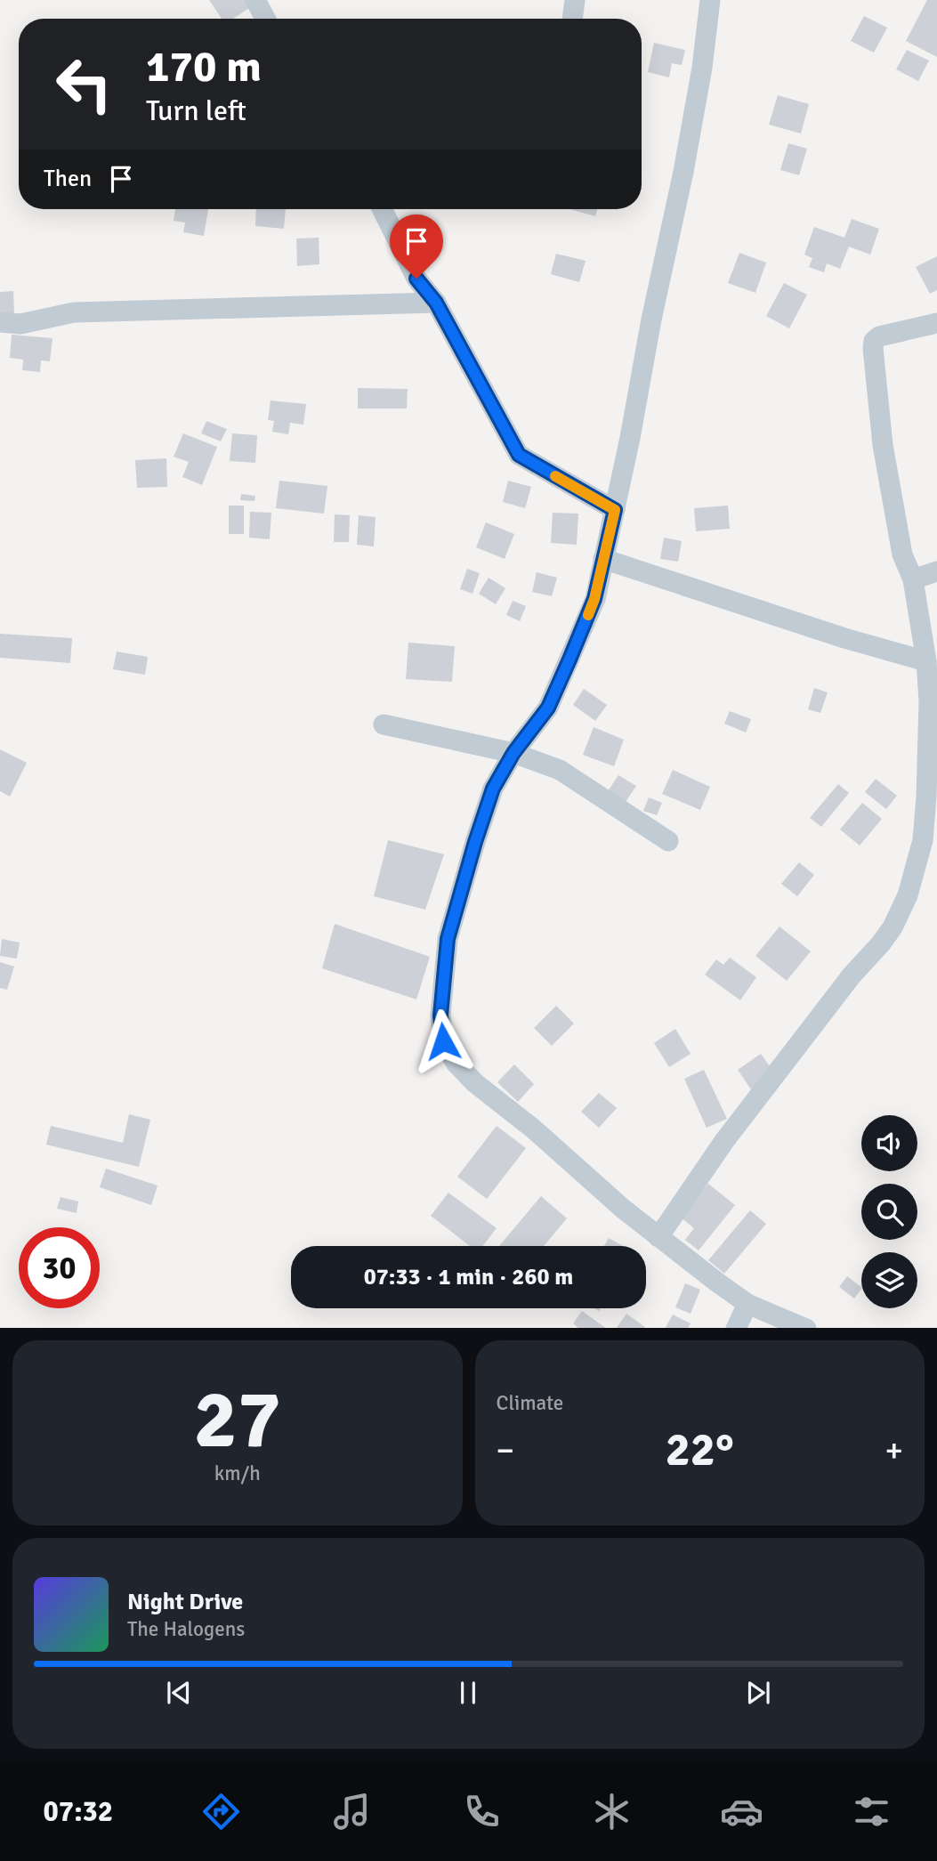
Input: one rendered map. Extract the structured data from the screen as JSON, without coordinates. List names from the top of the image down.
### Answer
{
  "page": {
    "turn": ["170 m", "Turn left"],
    "then": "Then",
    "limit": "30",
    "trip": "07:33 · 1 min · 260 m",
    "tile": [
      ["27", "km/h"],
      "Climate"
    ],
    "heat": ["−", "22°", "+"],
    "song": ["Night Drive", "The Halogens"],
    "tabs": "07:32"
  }
}
